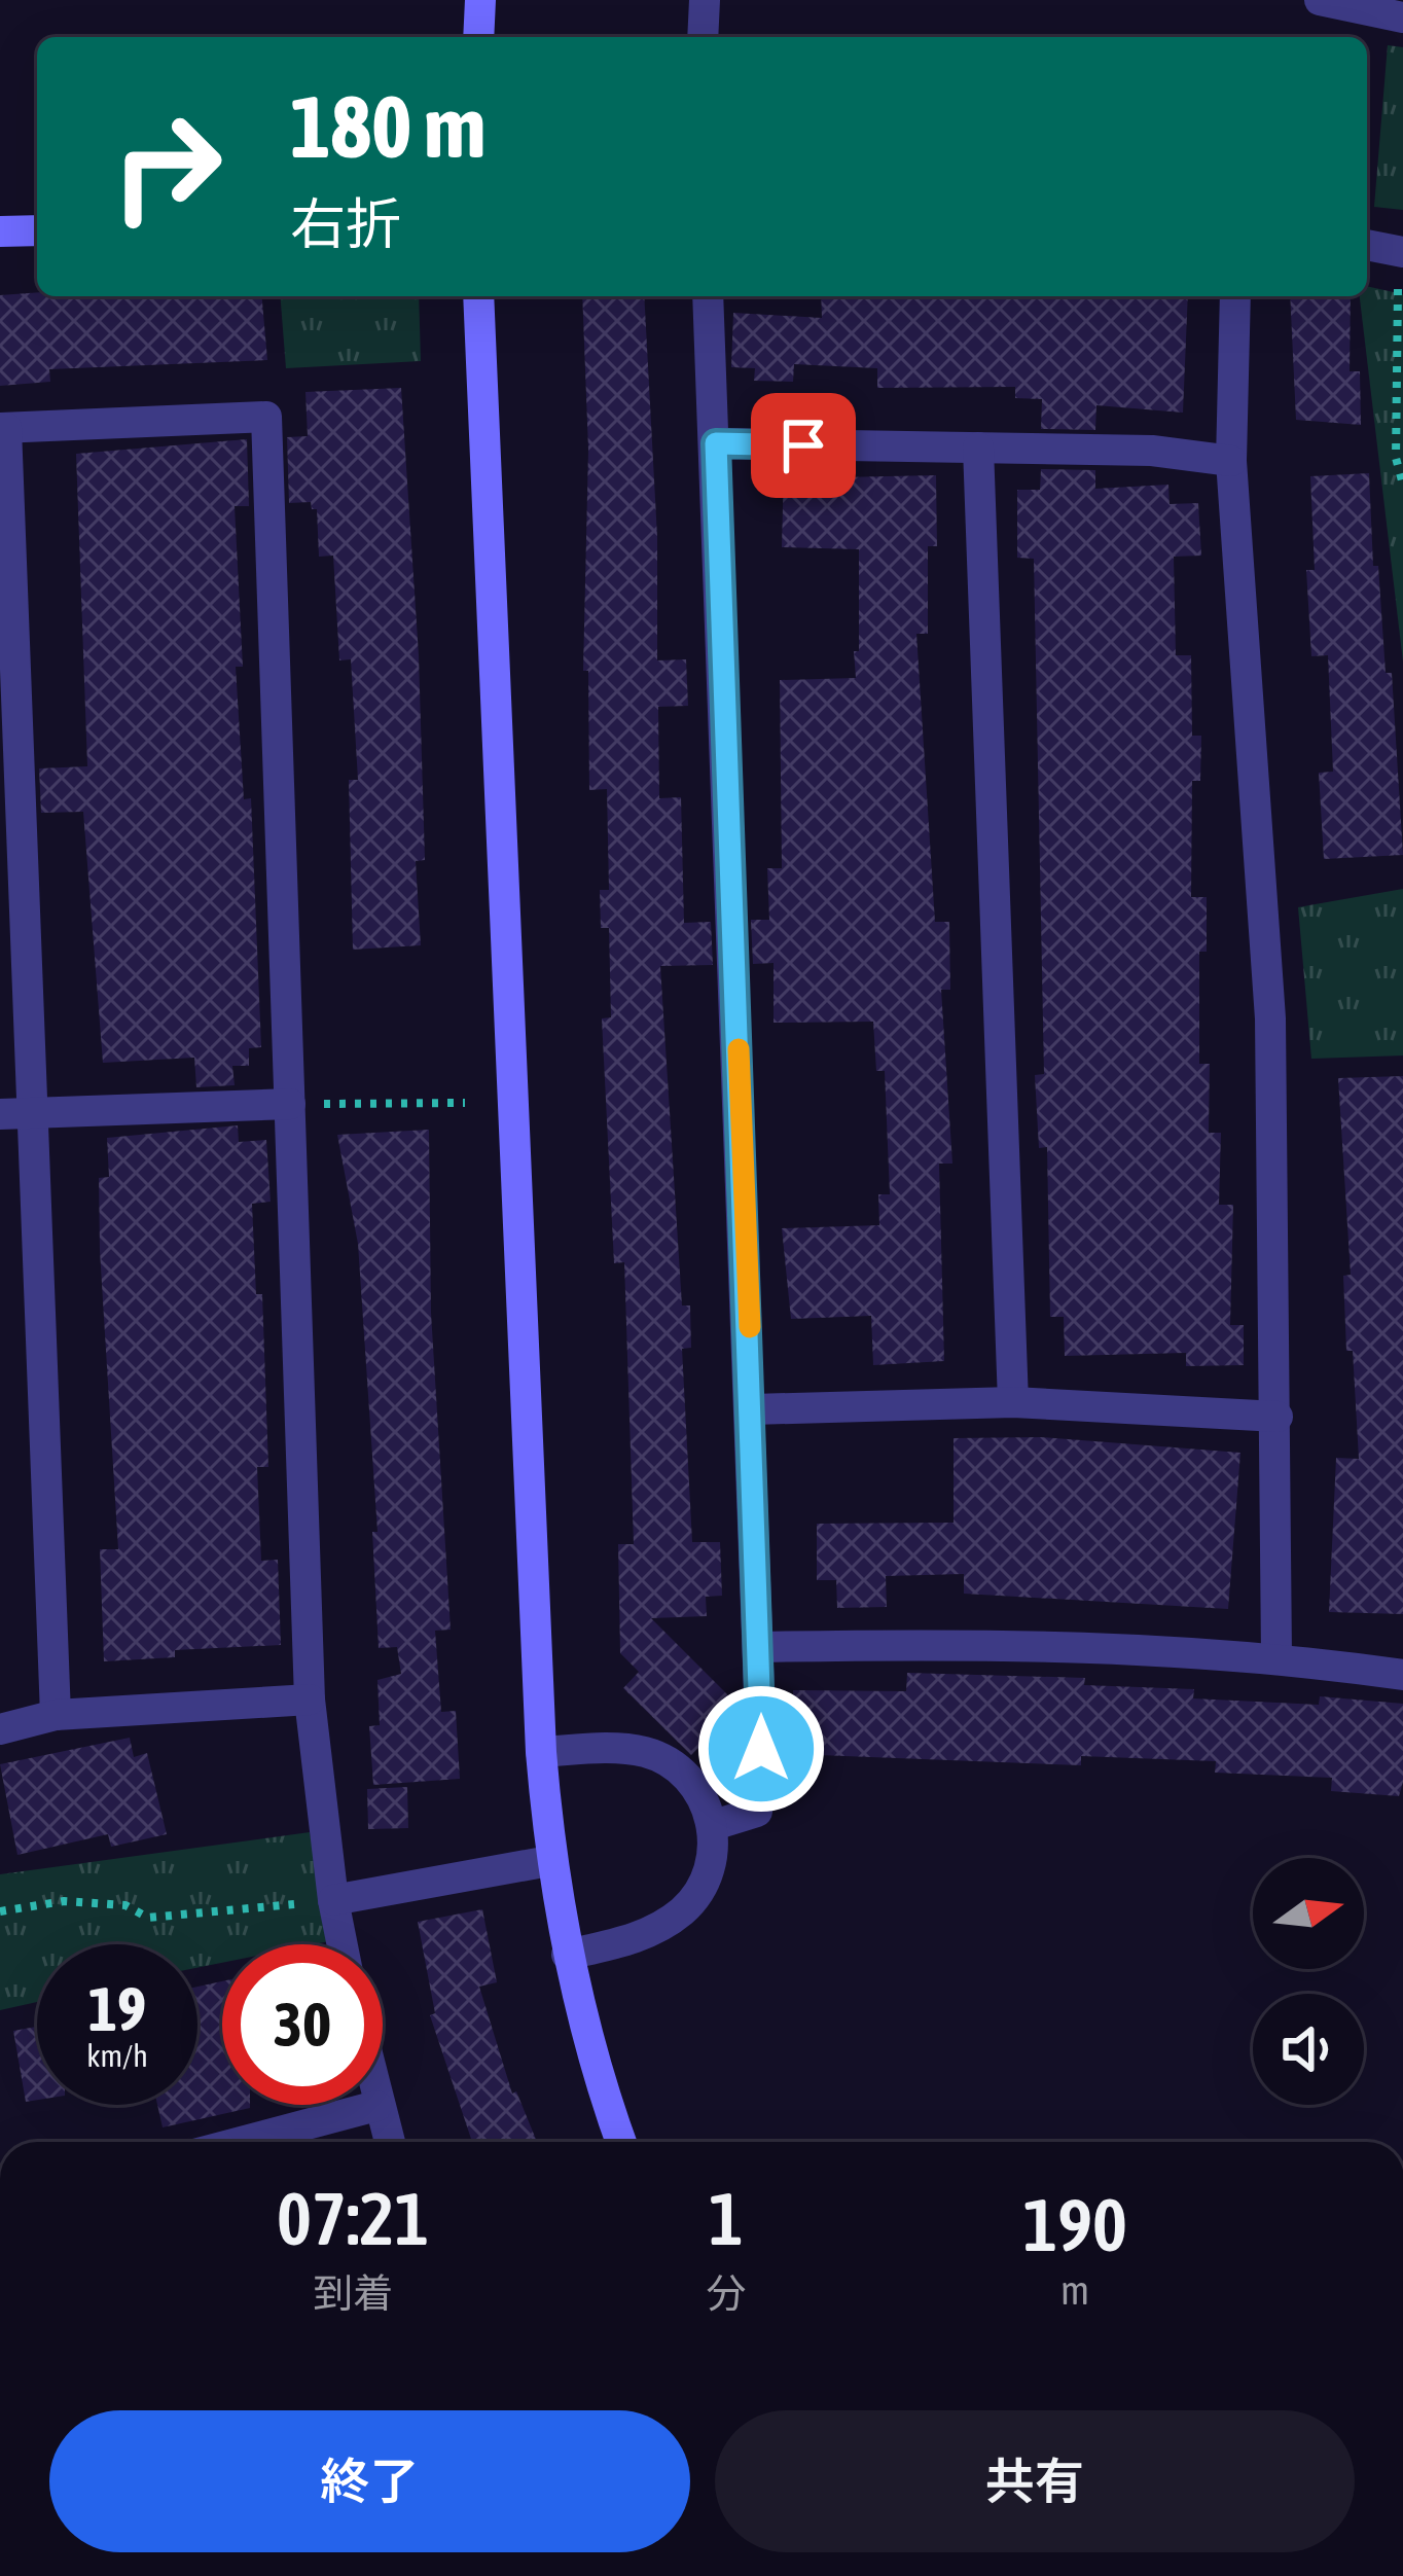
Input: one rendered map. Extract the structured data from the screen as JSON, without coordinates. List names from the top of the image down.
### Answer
{
  "north": "right",
  "page": {
    "turn": ["180 m", "右折"],
    "speed": "19 km/h",
    "limit": "30",
    "eta": [
      "07:21",
      "到着",
      "1",
      "分",
      "190",
      "m"
    ],
    "buttons": ["終了", "共有"]
  }
}
